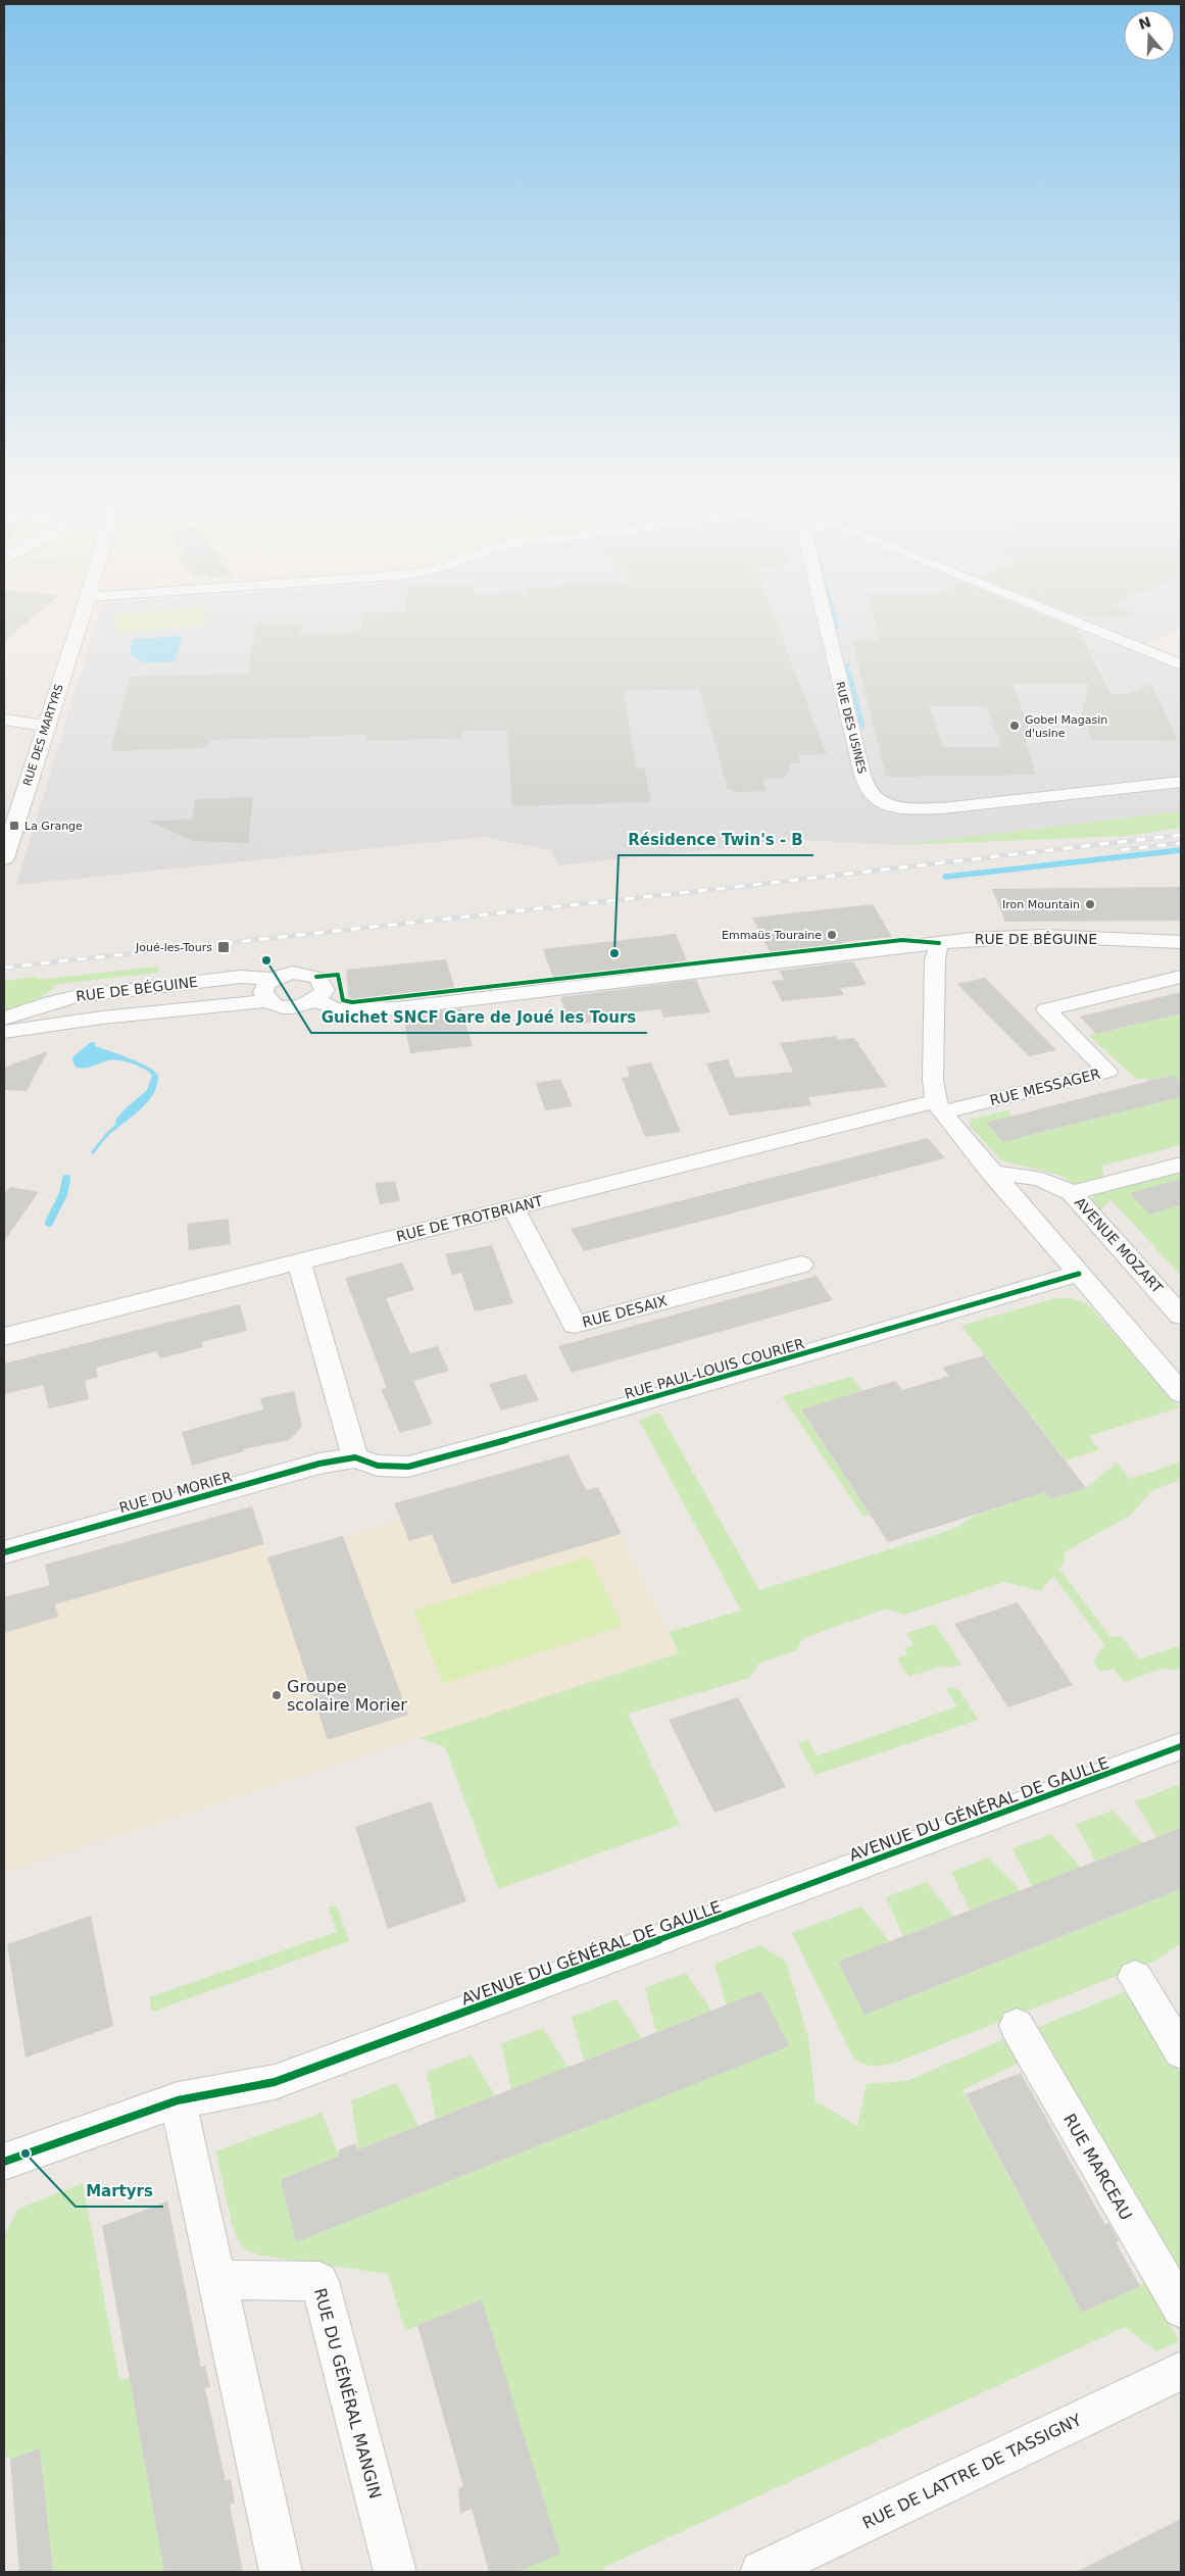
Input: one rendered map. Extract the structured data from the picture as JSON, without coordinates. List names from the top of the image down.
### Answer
{
  "streets": {
    "main road": ["RUE DES MARTYRS"],
    "street": [
      "RUE DES USINES",
      "RUE DE BÉGUINE",
      "RUE MESSAGER",
      "RUE DE TROTBRIANT",
      "AVENUE MOZART",
      "RUE DESAIX",
      "RUE PAUL-LOUIS COURIER",
      "RUE DU MORIER",
      "AVENUE DU GÉNÉRAL DE GAULLE",
      "RUE MARCEAU",
      "RUE DU GÉNÉRAL MANGIN",
      "RUE DE LATTRE DE TASSIGNY"
    ]
  },
  "crossings": [
    ["RUE MESSAGER", "RUE DE TROTBRIANT"],
    ["RUE DE TROTBRIANT", "RUE DESAIX"],
    ["RUE PAUL-LOUIS COURIER", "RUE DU MORIER"]
  ],
  "places": {
    "other": [
      "Gobel Magasin d'usine",
      "Iron Mountain",
      "Emmaüs Touraine",
      "Résidence Twin's - B",
      "Guichet SNCF Gare de Joué les Tours",
      "Groupe scolaire Morier",
      "Martyrs"
    ],
    "transit": ["La Grange", "Joué-les-Tours"]
  },
  "north": "top"
}
